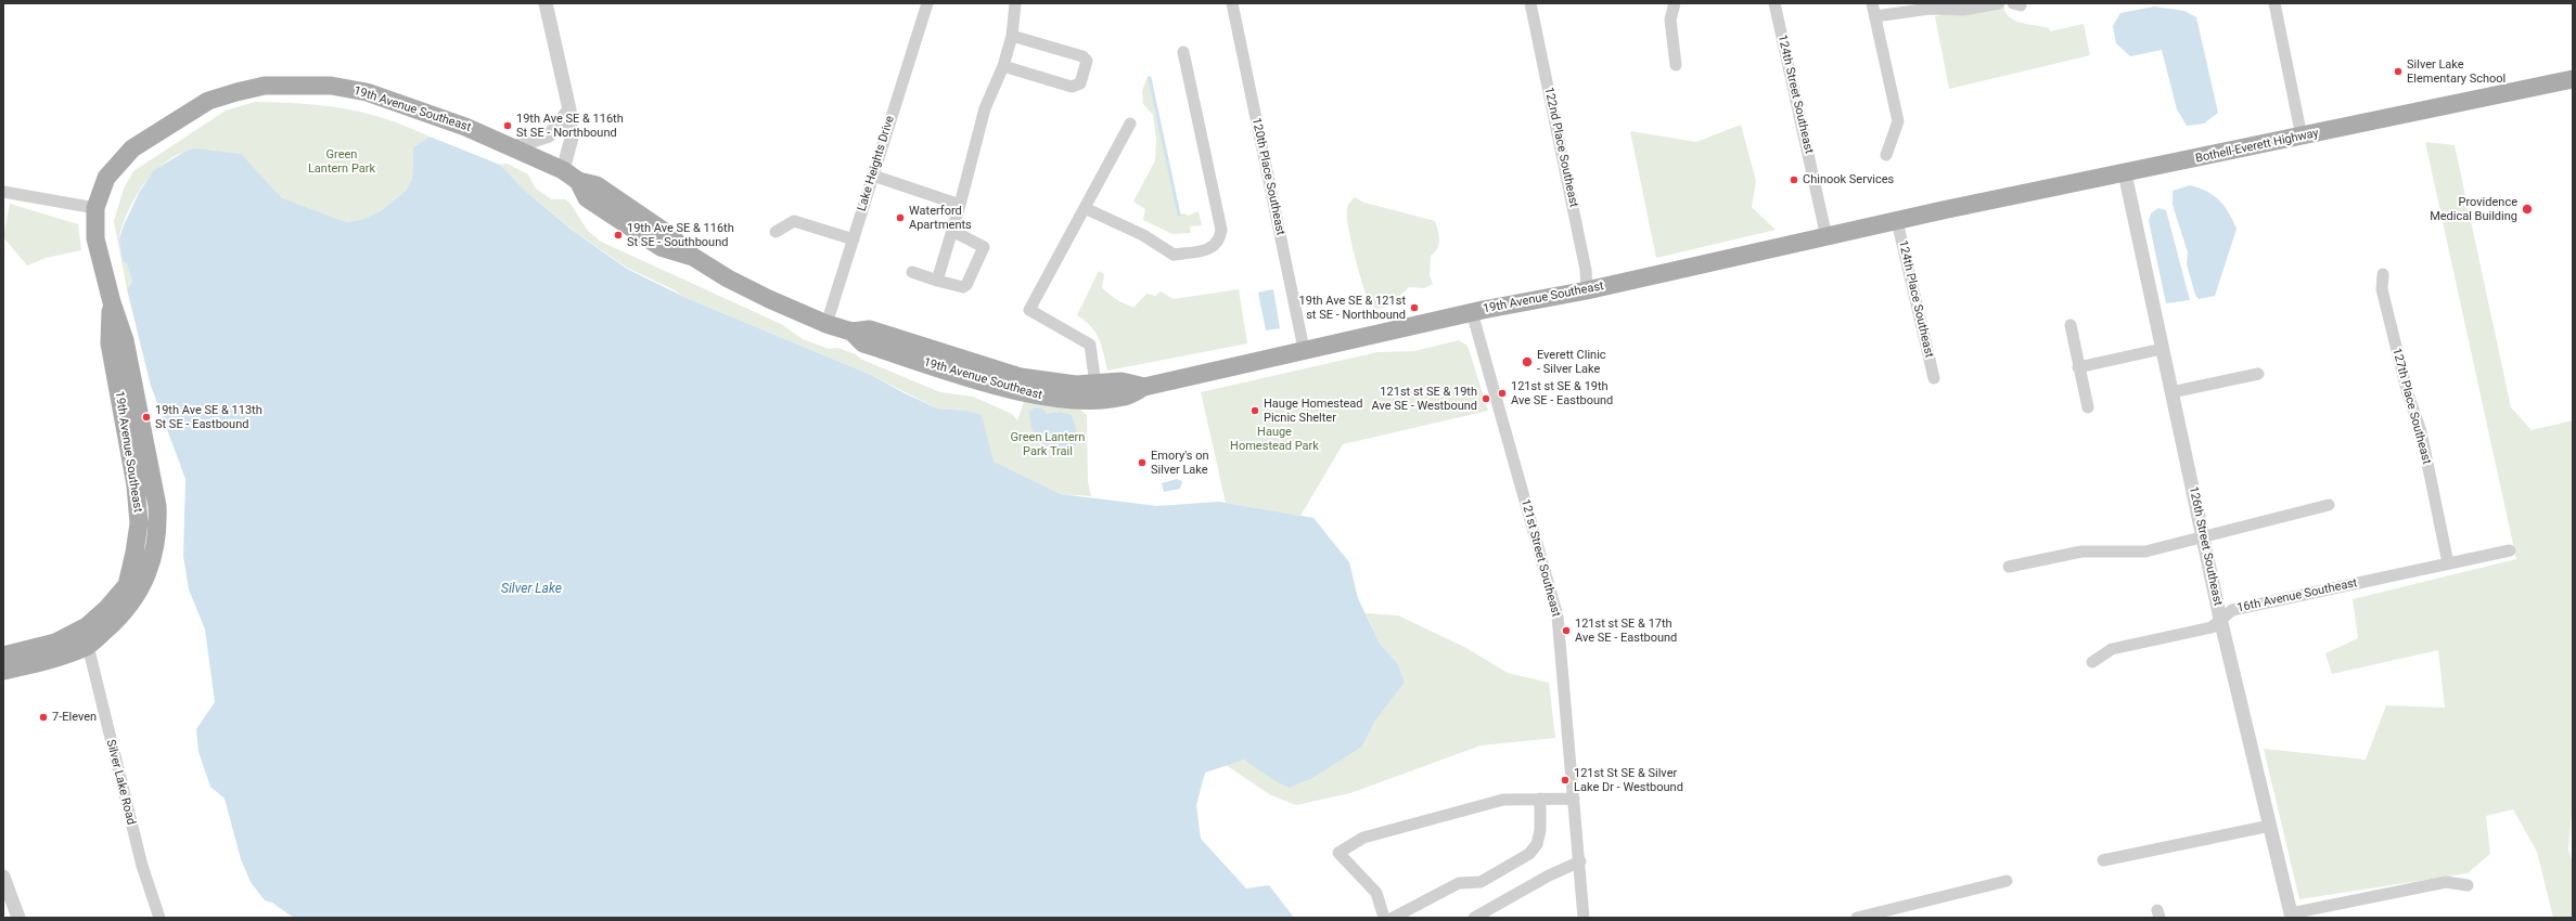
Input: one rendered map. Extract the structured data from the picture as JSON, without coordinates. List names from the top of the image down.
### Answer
{
  "streets": {
    "main road": ["19th Avenue Southeast", "Bothell-Everett Highway"],
    "street": [
      "124th Street Southeast",
      "122nd Place Southeast",
      "Lake Heights Drive",
      "120th Place Southeast",
      "124th Place Southeast",
      "127th Place Southeast",
      "126th Street Southeast",
      "121st Street Southeast",
      "16th Avenue Southeast",
      "Silver Lake Road"
    ]
  },
  "crossings": [
    ["124th Street Southeast", "19th Avenue Southeast"],
    ["19th Avenue Southeast", "Bothell-Everett Highway"],
    ["19th Avenue Southeast", "122nd Place Southeast"],
    ["19th Avenue Southeast", "Lake Heights Drive"],
    ["19th Avenue Southeast", "120th Place Southeast"],
    ["19th Avenue Southeast", "124th Place Southeast"],
    ["19th Avenue Southeast", "121st Street Southeast"],
    ["19th Avenue Southeast", "Silver Lake Road"],
    ["Bothell-Everett Highway", "126th Street Southeast"],
    ["127th Place Southeast", "16th Avenue Southeast"],
    ["126th Street Southeast", "16th Avenue Southeast"]
  ],
  "water": ["Silver Lake"],
  "parks": ["Green Lantern Park", "Hauge Homestead Park", "Green Lantern Park Trail"],
  "places": [
    "Silver Lake Elementary School",
    "19th Ave SE & 116th St SE - Northbound",
    "Chinook Services",
    "Providence Medical Building",
    "Waterford Apartments",
    "19th Ave SE & 116th St SE - Southbound",
    "19th Ave SE & 121st st SE - Northbound",
    "Everett Clinic - Silver Lake",
    "121st st SE & 19th Ave SE - Eastbound",
    "121st st SE & 19th Ave SE - Westbound",
    "Hauge Homestead Picnic Shelter",
    "19th Ave SE & 113th St SE - Eastbound",
    "Emory's on Silver Lake",
    "121st st SE & 17th Ave SE - Eastbound",
    "7-Eleven",
    "121st St SE & Silver Lake Dr - Westbound"
  ]
}
